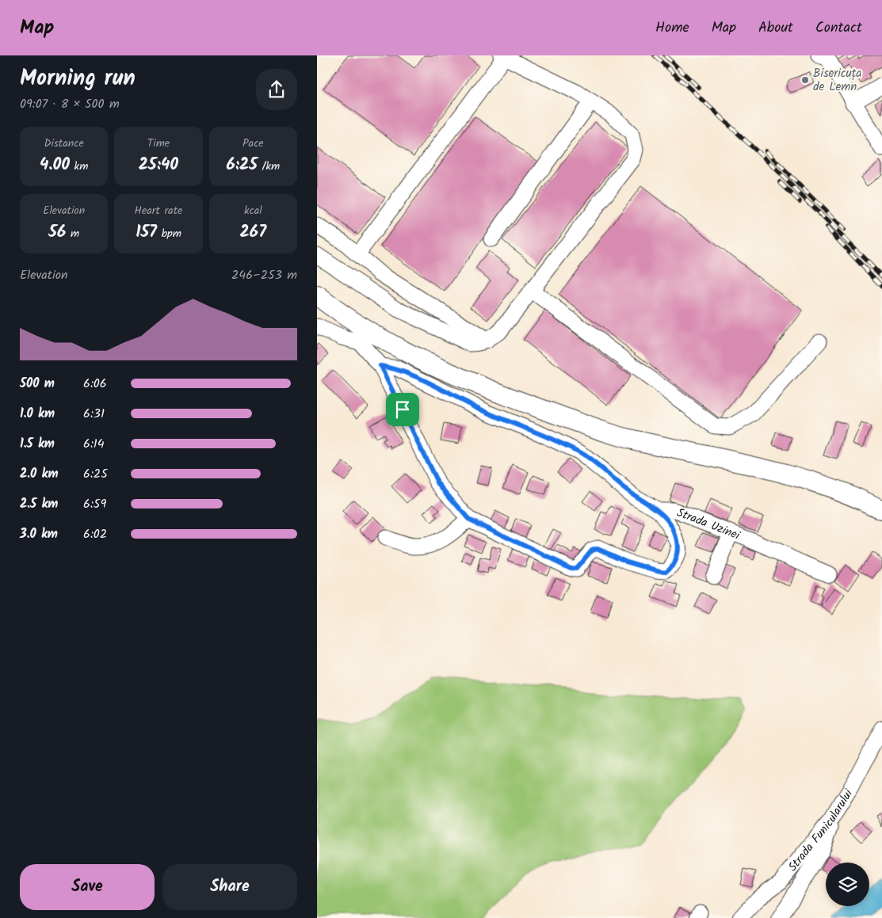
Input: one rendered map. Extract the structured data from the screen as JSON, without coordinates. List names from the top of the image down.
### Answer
{
  "streets": {
    "street": ["Strada Uzinei", "Strada Funicularului"]
  },
  "places": ["Bisericuța de Lemn"],
  "page": {
    "header": "Map",
    "nav": [
      "Home",
      "Map",
      "About",
      "Contact"
    ],
    "heading": ["Morning run", "09:07 · 8 × 500 m"],
    "stats": [
      ["Distance", "4.00 km"],
      ["Time", "25:40"],
      ["Pace", "6:25 /km"],
      ["Elevation", "56 m"],
      ["Heart rate", "157 bpm"],
      ["kcal", "267"]
    ],
    "chart": ["Elevation", "246–253 m"],
    "list": [
      {
        "name": "500 m",
        "note": "6:06"
      },
      {
        "name": "1.0 km",
        "note": "6:31"
      },
      {
        "name": "1.5 km",
        "note": "6:14"
      },
      {
        "name": "2.0 km",
        "note": "6:25"
      },
      {
        "name": "2.5 km",
        "note": "6:59"
      },
      {
        "name": "3.0 km",
        "note": "6:02"
      }
    ],
    "buttons": ["Save", "Share"]
  }
}
